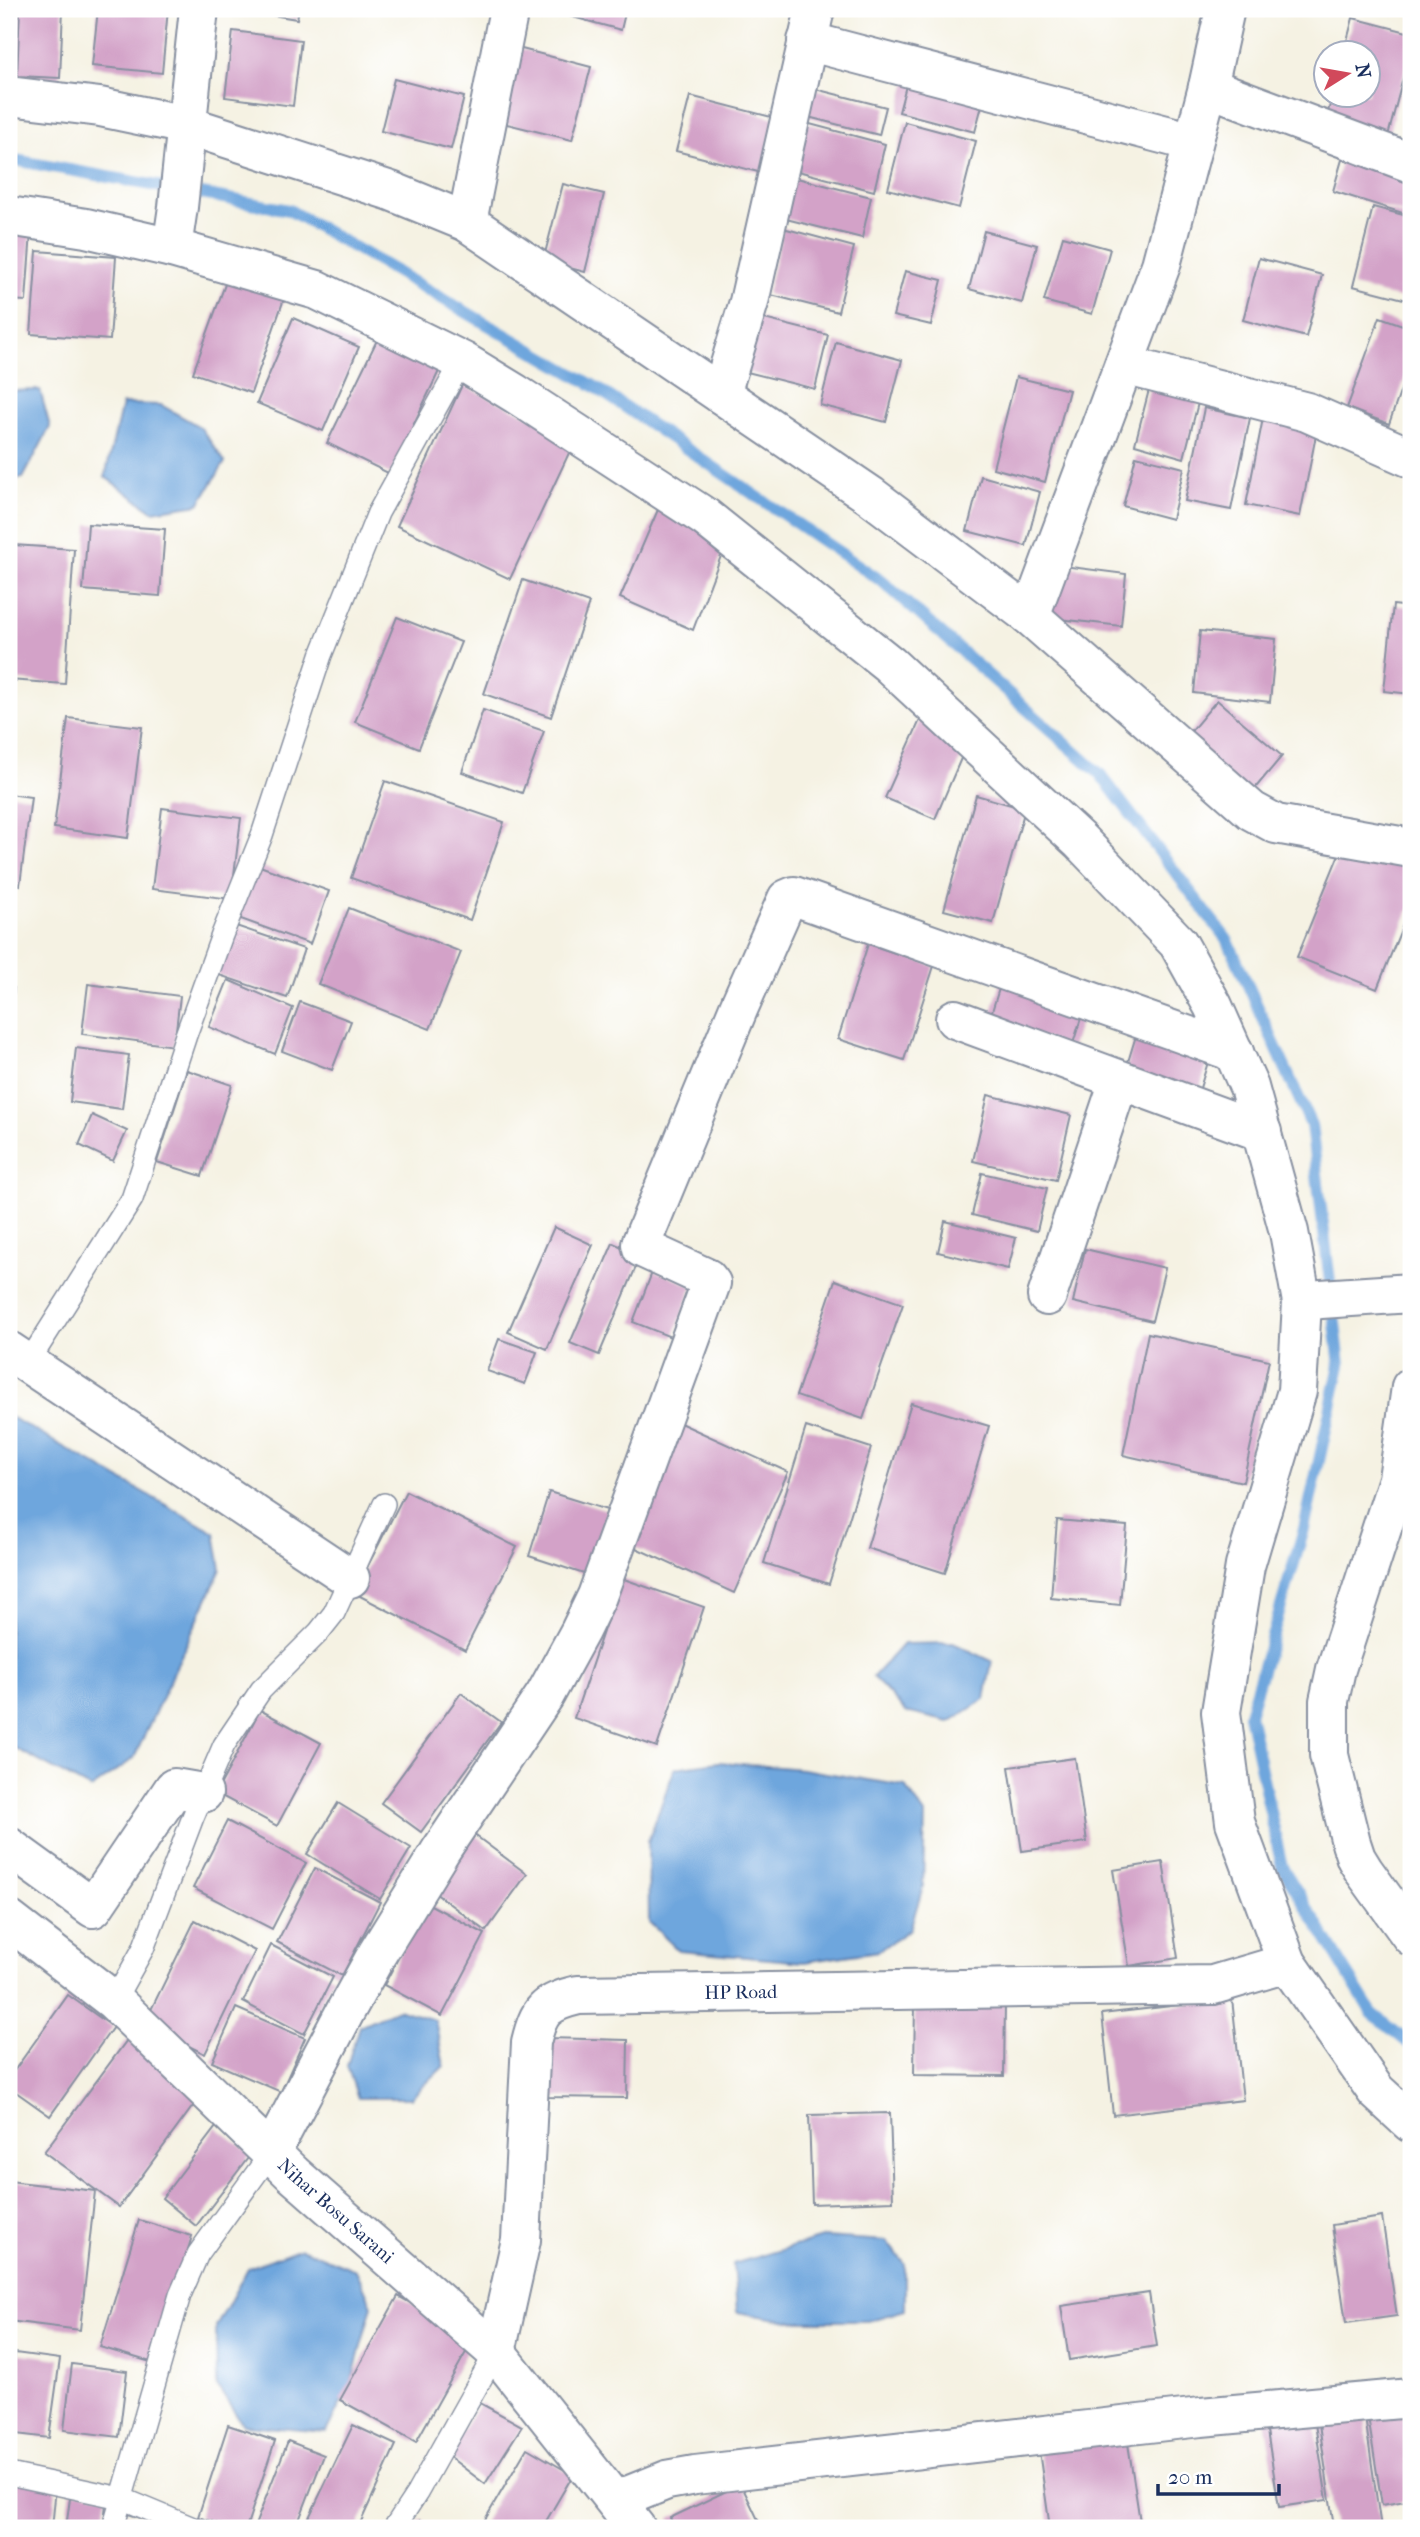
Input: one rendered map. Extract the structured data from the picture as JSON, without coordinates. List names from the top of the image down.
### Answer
{
  "streets": {
    "street": ["HP Road", "Nihar Bosu Sarani"]
  },
  "crossings": [
    ["HP Road", "Nihar Bosu Sarani"]
  ],
  "scale_bar": "20 m",
  "north": "right"
}
